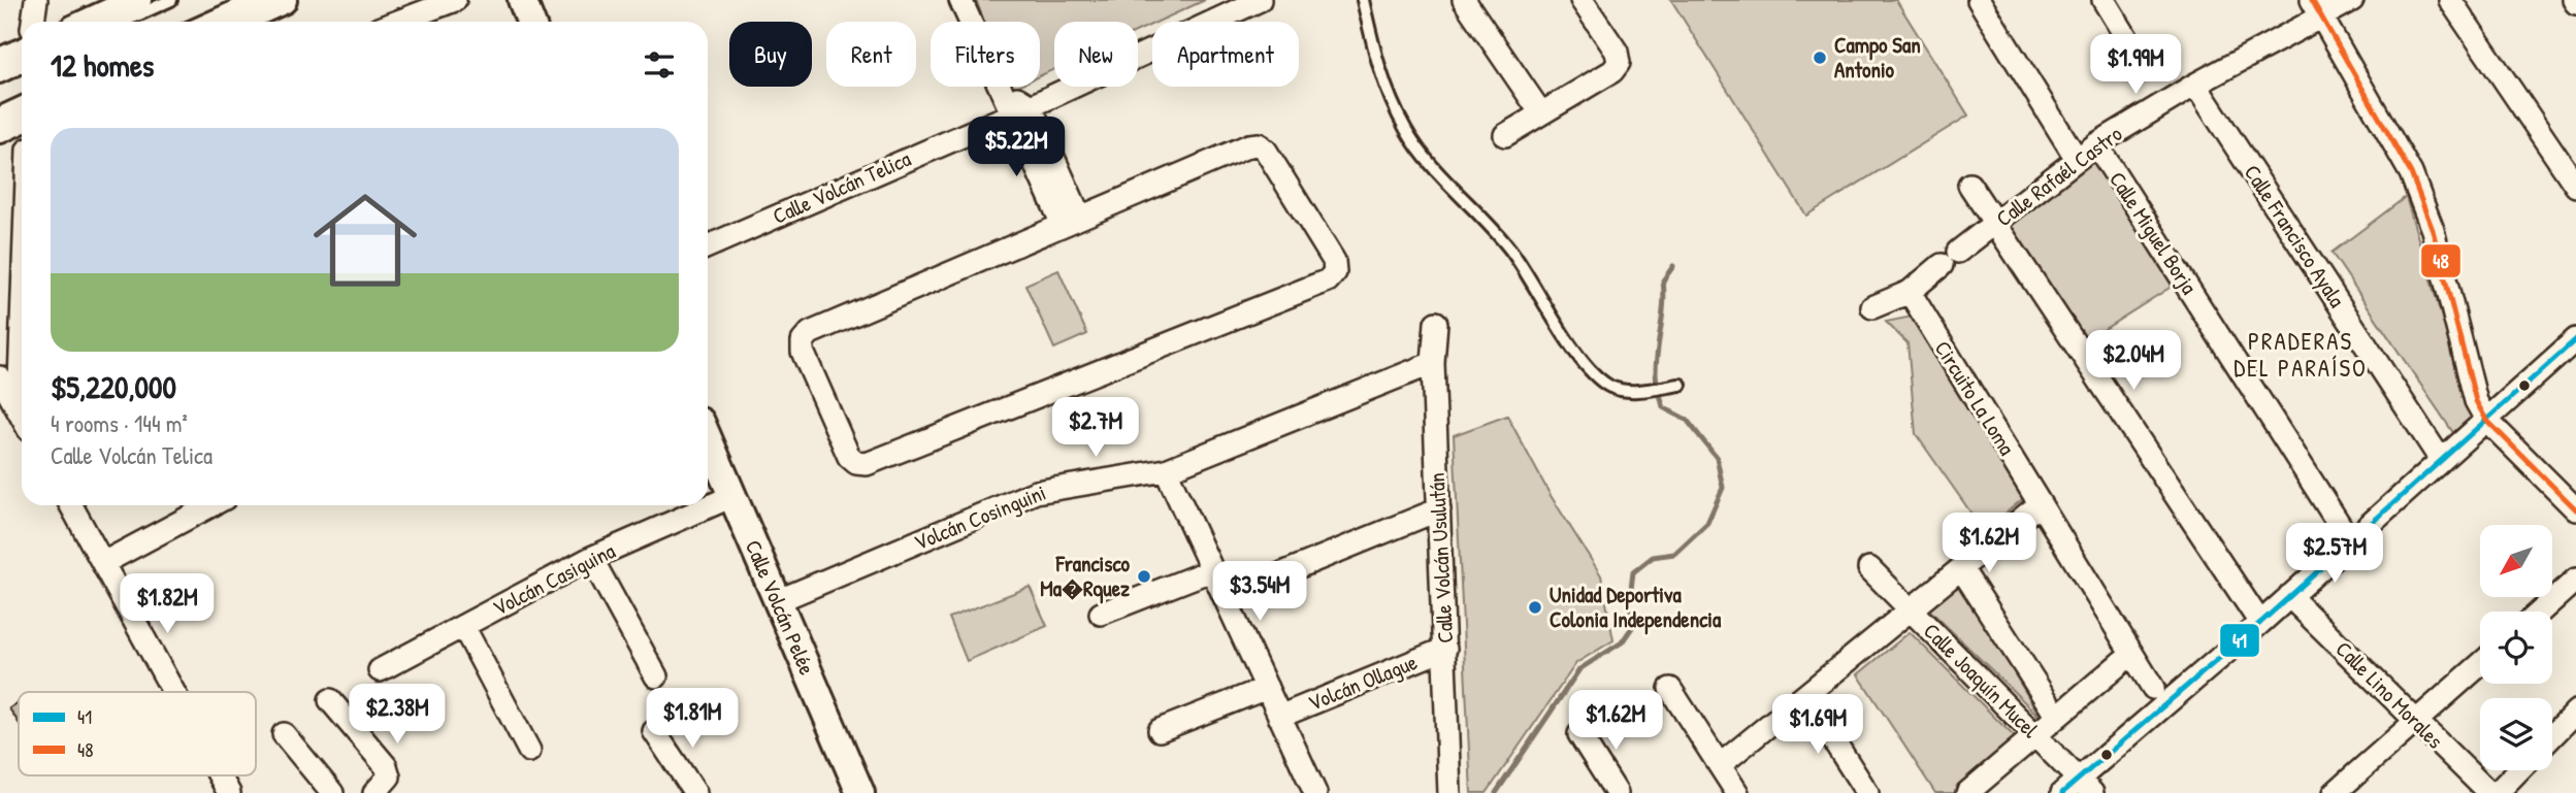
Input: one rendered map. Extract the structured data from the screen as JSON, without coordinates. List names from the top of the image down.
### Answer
{
  "streets": {
    "street": [
      "Calle Rafaél Castro",
      "Calle Volcán Telica",
      "Calle Miguel Borja",
      "Calle Francisco Ayala",
      "Circuito La Loma",
      "Volcán Cosinguini",
      "Calle Volcán Usulután",
      "Volcán Casiguina",
      "Calle Volcán Pelée",
      "Calle Joaquín Mucel",
      "Volcán Ollague",
      "Calle Lino Morales"
    ]
  },
  "crossings": [
    ["Calle Rafaél Castro", "Calle Miguel Borja"],
    ["Calle Rafaél Castro", "Calle Francisco Ayala"],
    ["Calle Rafaél Castro", "Circuito La Loma"],
    ["Volcán Cosinguini", "Calle Volcán Usulután"],
    ["Volcán Cosinguini", "Calle Volcán Pelée"],
    ["Calle Volcán Usulután", "Volcán Ollague"],
    ["Volcán Casiguina", "Calle Volcán Pelée"]
  ],
  "districts": ["PRADERAS DEL PARAÍSO"],
  "places": ["Campo San Antonio", "Francisco Ma�Rquez", "Unidad Deportiva Colonia Independencia"],
  "lines": ["transit line 48", "transit line 41"],
  "legend": ["41", "48"],
  "north": "bottom left",
  "page": {
    "chip": [
      "Buy",
      "Rent",
      "Filters",
      "New",
      "Apartment"
    ],
    "heading": "12 homes",
    "price": [
      "$1.99M",
      "$5.22M",
      "$2.04M",
      "$2.7M",
      "$1.62M",
      "$2.57M",
      "$3.54M",
      "$1.82M",
      "$2.38M",
      "$1.81M",
      "$1.62M",
      "$1.69M"
    ],
    "list": [
      {
        "name": "$5,220,000",
        "note": "4 rooms · 144 m² · Calle Volcán Telica"
      }
    ]
  }
}
